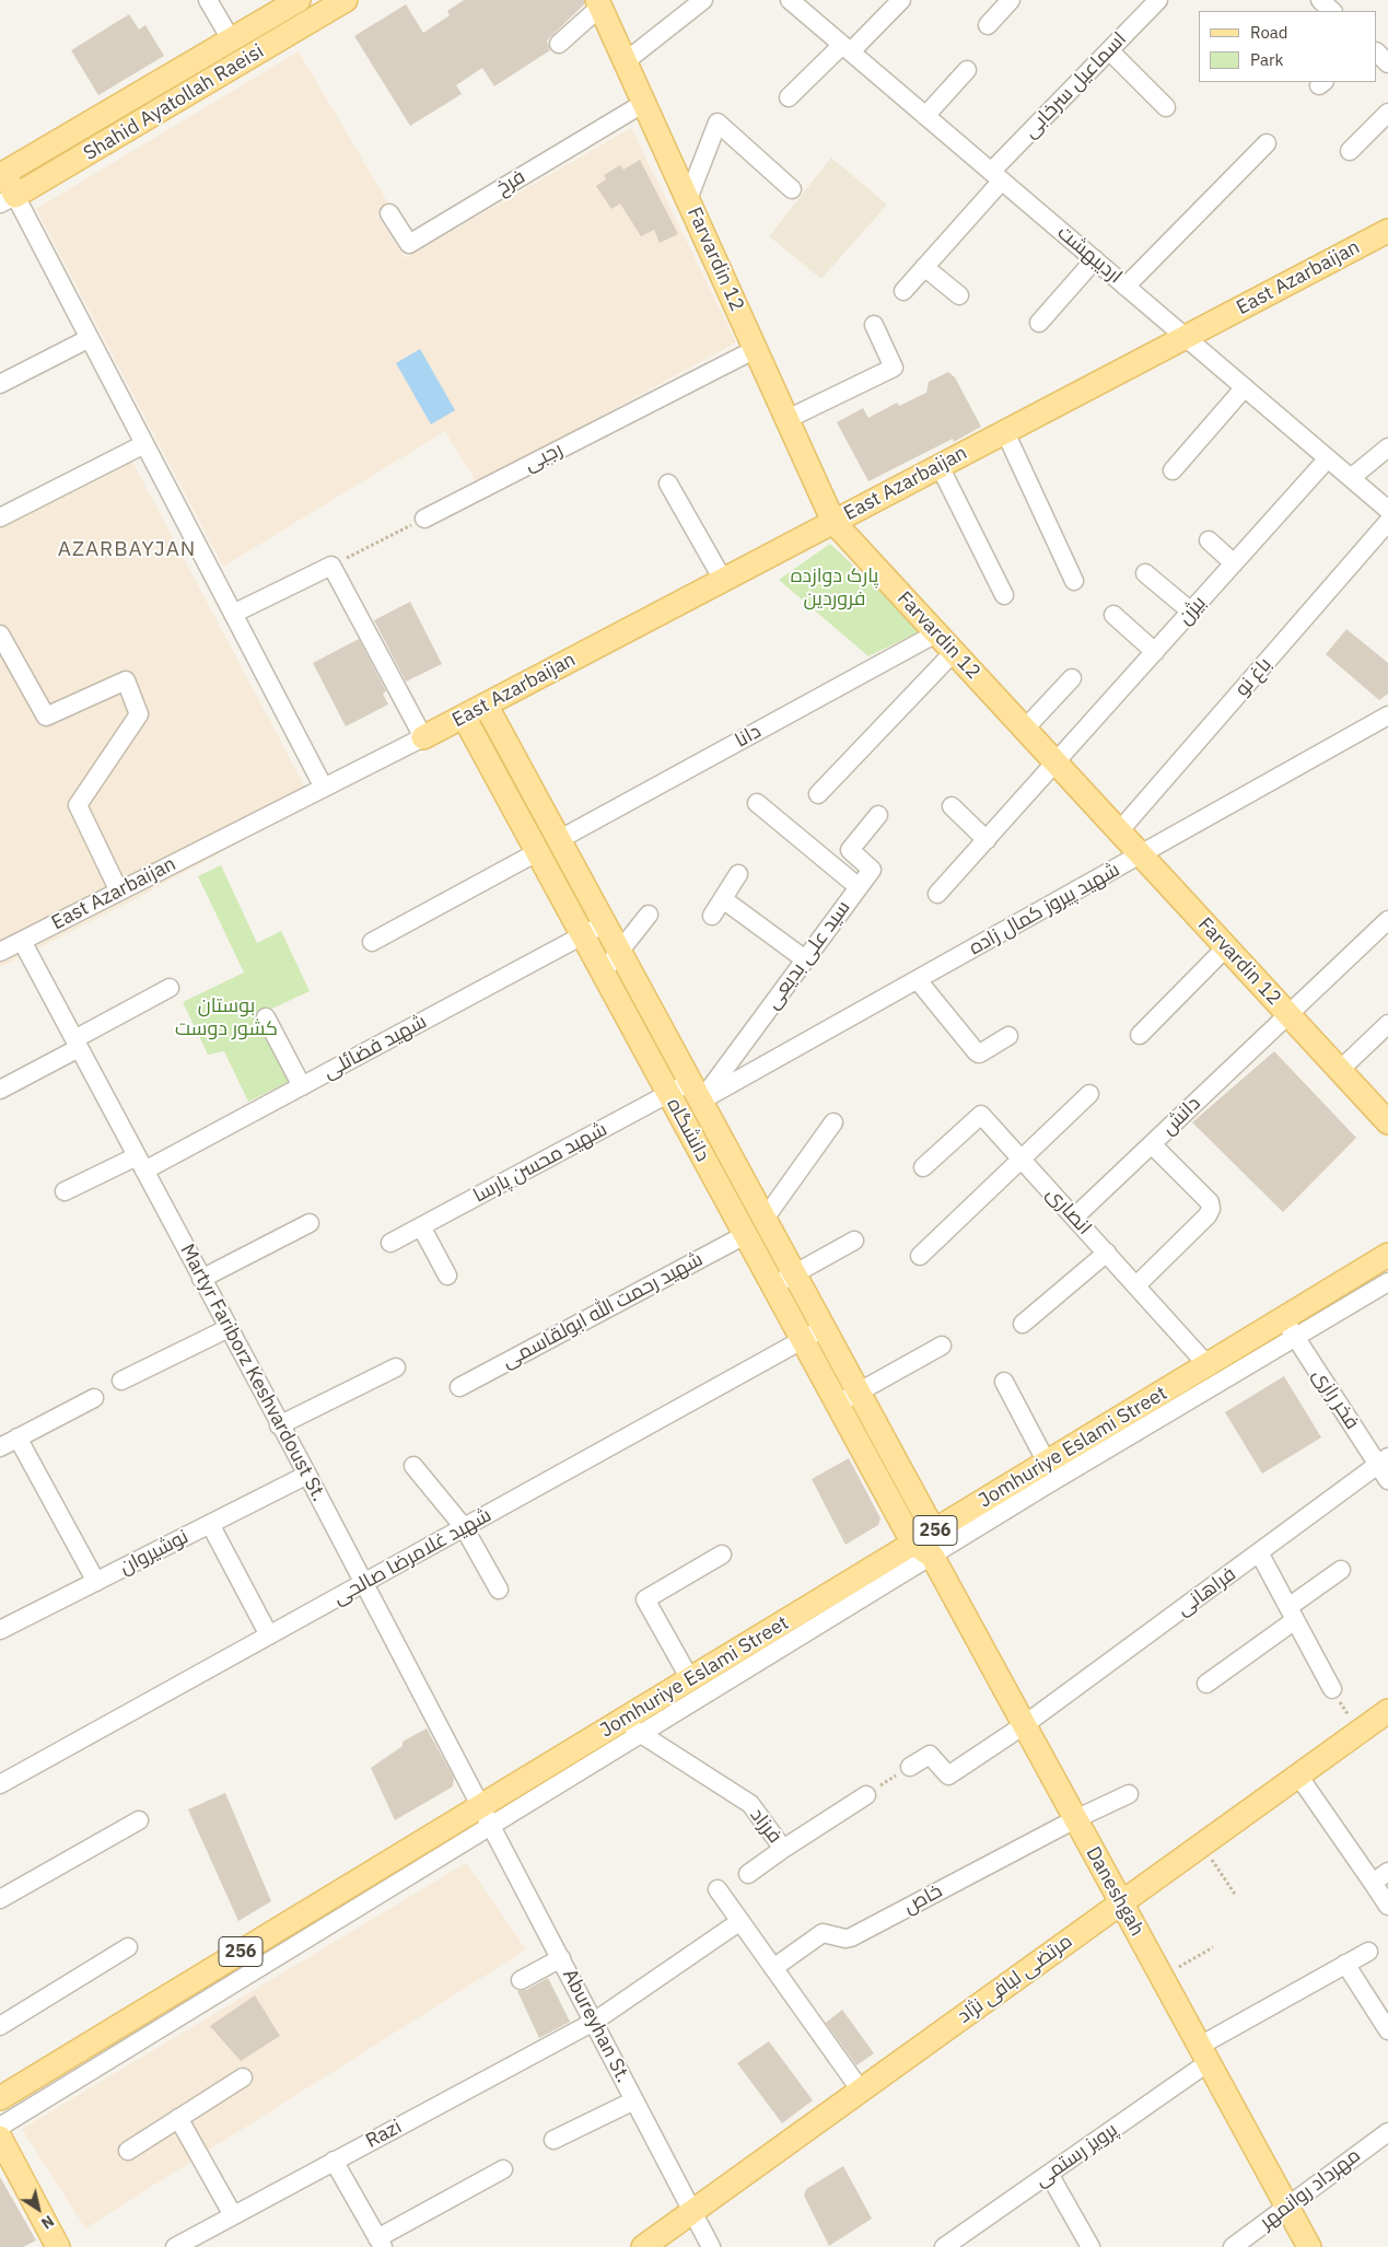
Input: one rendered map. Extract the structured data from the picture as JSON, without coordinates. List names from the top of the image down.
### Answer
{
  "streets": {
    "main road": [
      "Shahid Ayatollah Raeisi",
      "Farvardin 12",
      "East Azarbaijan",
      "دانشگاه",
      "Jomhuriye Eslami Street",
      "256",
      "Daneshgah",
      "مرتضی لبافی نژاد"
    ],
    "street": [
      "اسماعیل سرخابی",
      "فرخ",
      "اردیبهشت",
      "رجبی",
      "بیژن",
      "باغ نو",
      "دانا",
      "شهید پیروز کمال زاده",
      "سید علی بدیعی",
      "شهید فضائلی",
      "دانش",
      "شهید محسن پارسا",
      "انصاری",
      "شهید رحمت الله ابولقاسمی",
      "Martyr Fariborz Keshvardoust St.",
      "فخر رازی",
      "نوشیروان",
      "شهید غلامرضا صالحی",
      "فراهانی",
      "فرزاد",
      "خاص",
      "Abureyhan St.",
      "Razi",
      "پرویز رستمی",
      "مهرداد روانمهر"
    ]
  },
  "crossings": [
    ["اسماعیل سرخابی", "اردیبهشت"],
    ["فرخ", "Farvardin 12"],
    ["اردیبهشت", "East Azarbaijan"],
    ["اردیبهشت", "بیژن"],
    ["Farvardin 12", "East Azarbaijan"],
    ["Farvardin 12", "رجبی"],
    ["Farvardin 12", "بیژن"],
    ["Farvardin 12", "باغ نو"],
    ["Farvardin 12", "دانا"],
    ["Farvardin 12", "شهید پیروز کمال زاده"],
    ["Farvardin 12", "دانش"],
    ["East Azarbaijan", "دانشگاه"],
    ["East Azarbaijan", "Martyr Fariborz Keshvardoust St."],
    ["دانا", "دانشگاه"],
    ["شهید پیروز کمال زاده", "سید علی بدیعی"],
    ["شهید پیروز کمال زاده", "دانشگاه"],
    ["سید علی بدیعی", "دانشگاه"],
    ["شهید فضائلی", "دانشگاه"],
    ["شهید فضائلی", "Martyr Fariborz Keshvardoust St."],
    ["دانش", "انصاری"],
    ["دانشگاه", "شهید محسن پارسا"],
    ["دانشگاه", "شهید رحمت الله ابولقاسمی"],
    ["دانشگاه", "Jomhuriye Eslami Street"],
    ["دانشگاه", "شهید غلامرضا صالحی"],
    ["دانشگاه", "Daneshgah"],
    ["انصاری", "Jomhuriye Eslami Street"],
    ["Martyr Fariborz Keshvardoust St.", "Jomhuriye Eslami Street"],
    ["Martyr Fariborz Keshvardoust St.", "نوشیروان"],
    ["Martyr Fariborz Keshvardoust St.", "شهید غلامرضا صالحی"],
    ["Martyr Fariborz Keshvardoust St.", "Abureyhan St."],
    ["فخر رازی", "Jomhuriye Eslami Street"],
    ["فخر رازی", "فراهانی"],
    ["Jomhuriye Eslami Street", "فرزاد"],
    ["Jomhuriye Eslami Street", "Daneshgah"],
    ["Jomhuriye Eslami Street", "Abureyhan St."],
    ["فراهانی", "Daneshgah"],
    ["Daneshgah", "خاص"],
    ["Daneshgah", "مرتضی لبافی نژاد"],
    ["Daneshgah", "پرویز رستمی"],
    ["Daneshgah", "مهرداد روانمهر"],
    ["مرتضی لبافی نژاد", "Abureyhan St."],
    ["Abureyhan St.", "Razi"]
  ],
  "districts": ["AZARBAYJAN"],
  "parks": ["پارک دوازده فروردین", "بوستان کشور دوست"],
  "legend": ["Road", "Park"],
  "north": "bottom right"
}
